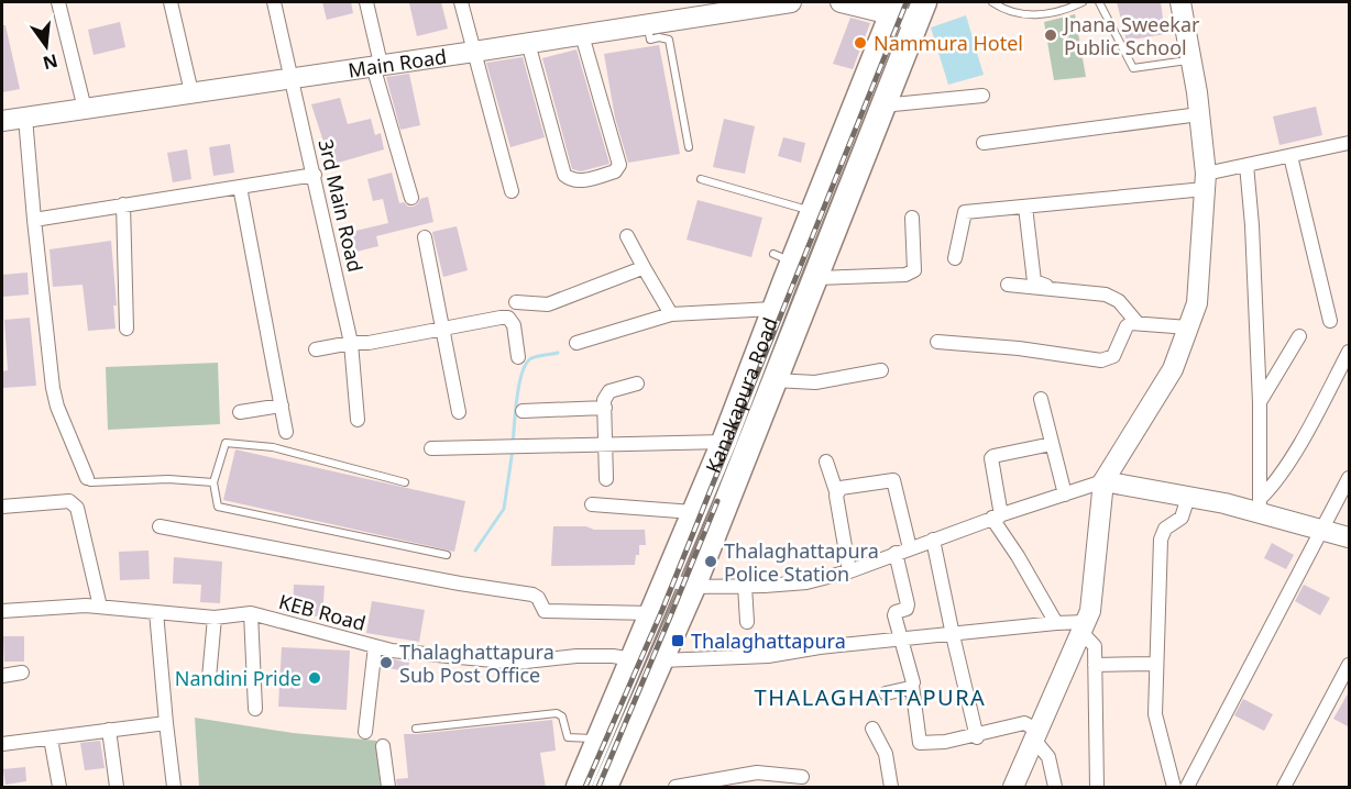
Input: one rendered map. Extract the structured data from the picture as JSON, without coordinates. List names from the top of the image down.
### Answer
{
  "streets": {
    "highway": ["Kanakapura Road"],
    "street": ["Main Road", "3rd Main Road", "KEB Road"]
  },
  "crossings": [
    ["Main Road", "3rd Main Road"],
    ["Kanakapura Road", "KEB Road"]
  ],
  "districts": ["THALAGHATTAPURA"],
  "places": {
    "other": [
      "Jnana Sweekar Public School",
      "Nammura Hotel",
      "Thalaghattapura Police Station",
      "Thalaghattapura Sub Post Office",
      "Nandini Pride"
    ],
    "transit": ["Thalaghattapura"]
  },
  "north": "bottom"
}
